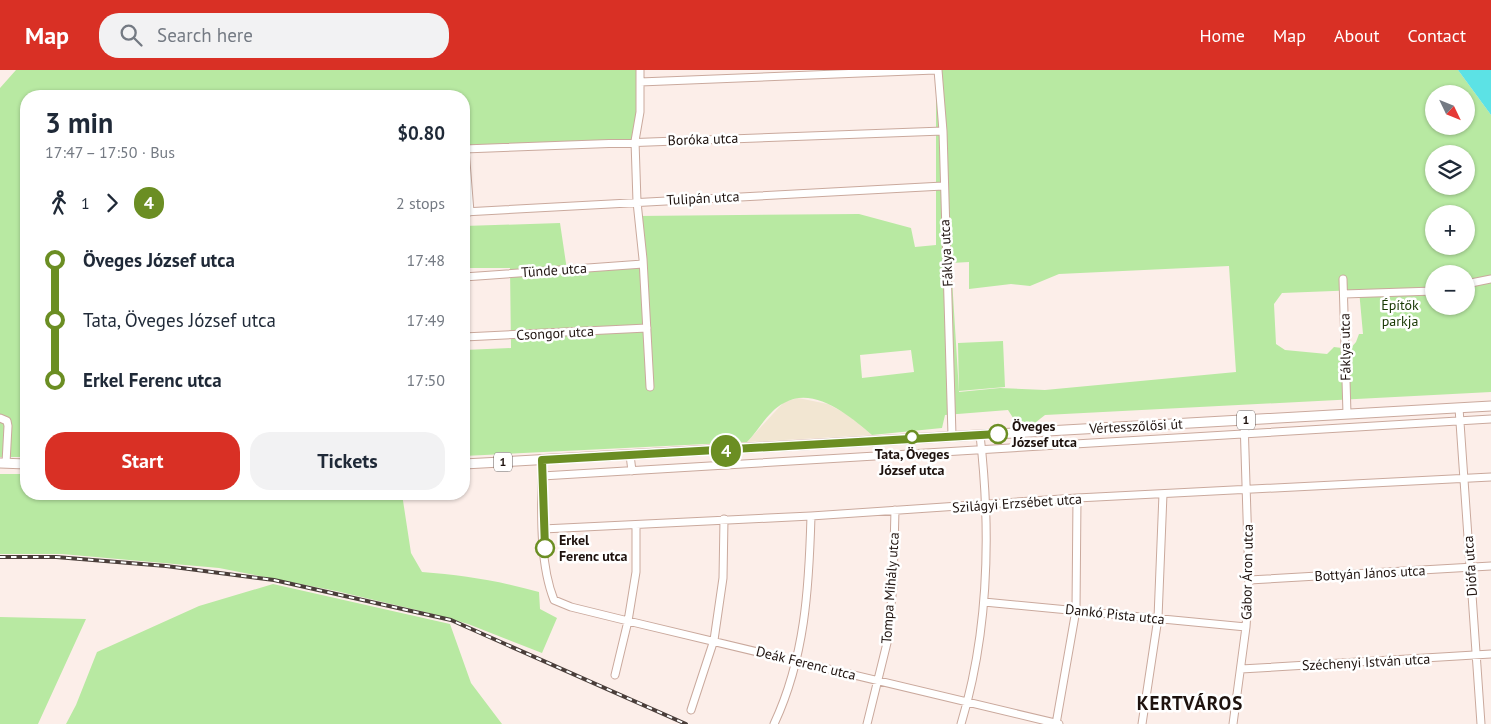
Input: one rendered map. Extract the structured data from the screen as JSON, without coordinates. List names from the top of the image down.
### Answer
{
  "streets": {
    "main road": ["1", "Vértesszőlősi út"],
    "street": [
      "Boróka utca",
      "Tulipán utca",
      "Fáklya utca",
      "Tünde utca",
      "Csongor utca",
      "Szilágyi Erzsébet utca",
      "Diófa utca",
      "Gábor Áron utca",
      "Bottyán János utca",
      "Tompa Mihály utca",
      "Dankó Pista utca",
      "Széchenyi István utca",
      "Deák Ferenc utca"
    ]
  },
  "crossings": [
    ["Boróka utca", "Fáklya utca"],
    ["Tulipán utca", "Fáklya utca"],
    ["Fáklya utca", "Vértesszőlősi út"],
    ["Vértesszőlősi út", "Diófa utca"],
    ["Vértesszőlősi út", "Gábor Áron utca"],
    ["Szilágyi Erzsébet utca", "Diófa utca"],
    ["Szilágyi Erzsébet utca", "Gábor Áron utca"],
    ["Szilágyi Erzsébet utca", "Tompa Mihály utca"],
    ["Szilágyi Erzsébet utca", "Deák Ferenc utca"],
    ["Diófa utca", "Bottyán János utca"],
    ["Diófa utca", "Széchenyi István utca"],
    ["Gábor Áron utca", "Bottyán János utca"],
    ["Gábor Áron utca", "Dankó Pista utca"],
    ["Gábor Áron utca", "Széchenyi István utca"],
    ["Tompa Mihály utca", "Deák Ferenc utca"]
  ],
  "districts": ["KERTVÁROS"],
  "parks": ["Építők parkja"],
  "places": ["Öveges József utca", "Tata, Öveges József utca", "Erkel Ferenc utca"],
  "lines": ["bus line 4"],
  "north": "bottom right",
  "page": {
    "header": "Map",
    "search": "Search here",
    "nav": [
      "Home",
      "Map",
      "About",
      "Contact"
    ],
    "on_map": "4",
    "map_buttons": ["+", "−"],
    "heading": ["3 min", "17:47 – 17:50 · Bus", "$0.80"],
    "legs": ["1", "4", "2 stops"],
    "list": [
      {
        "name": "Öveges József utca",
        "value": "17:48"
      },
      {
        "name": "Tata, Öveges József utca",
        "value": "17:49"
      },
      {
        "name": "Erkel Ferenc utca",
        "value": "17:50"
      }
    ],
    "buttons": ["Start", "Tickets"]
  }
}
